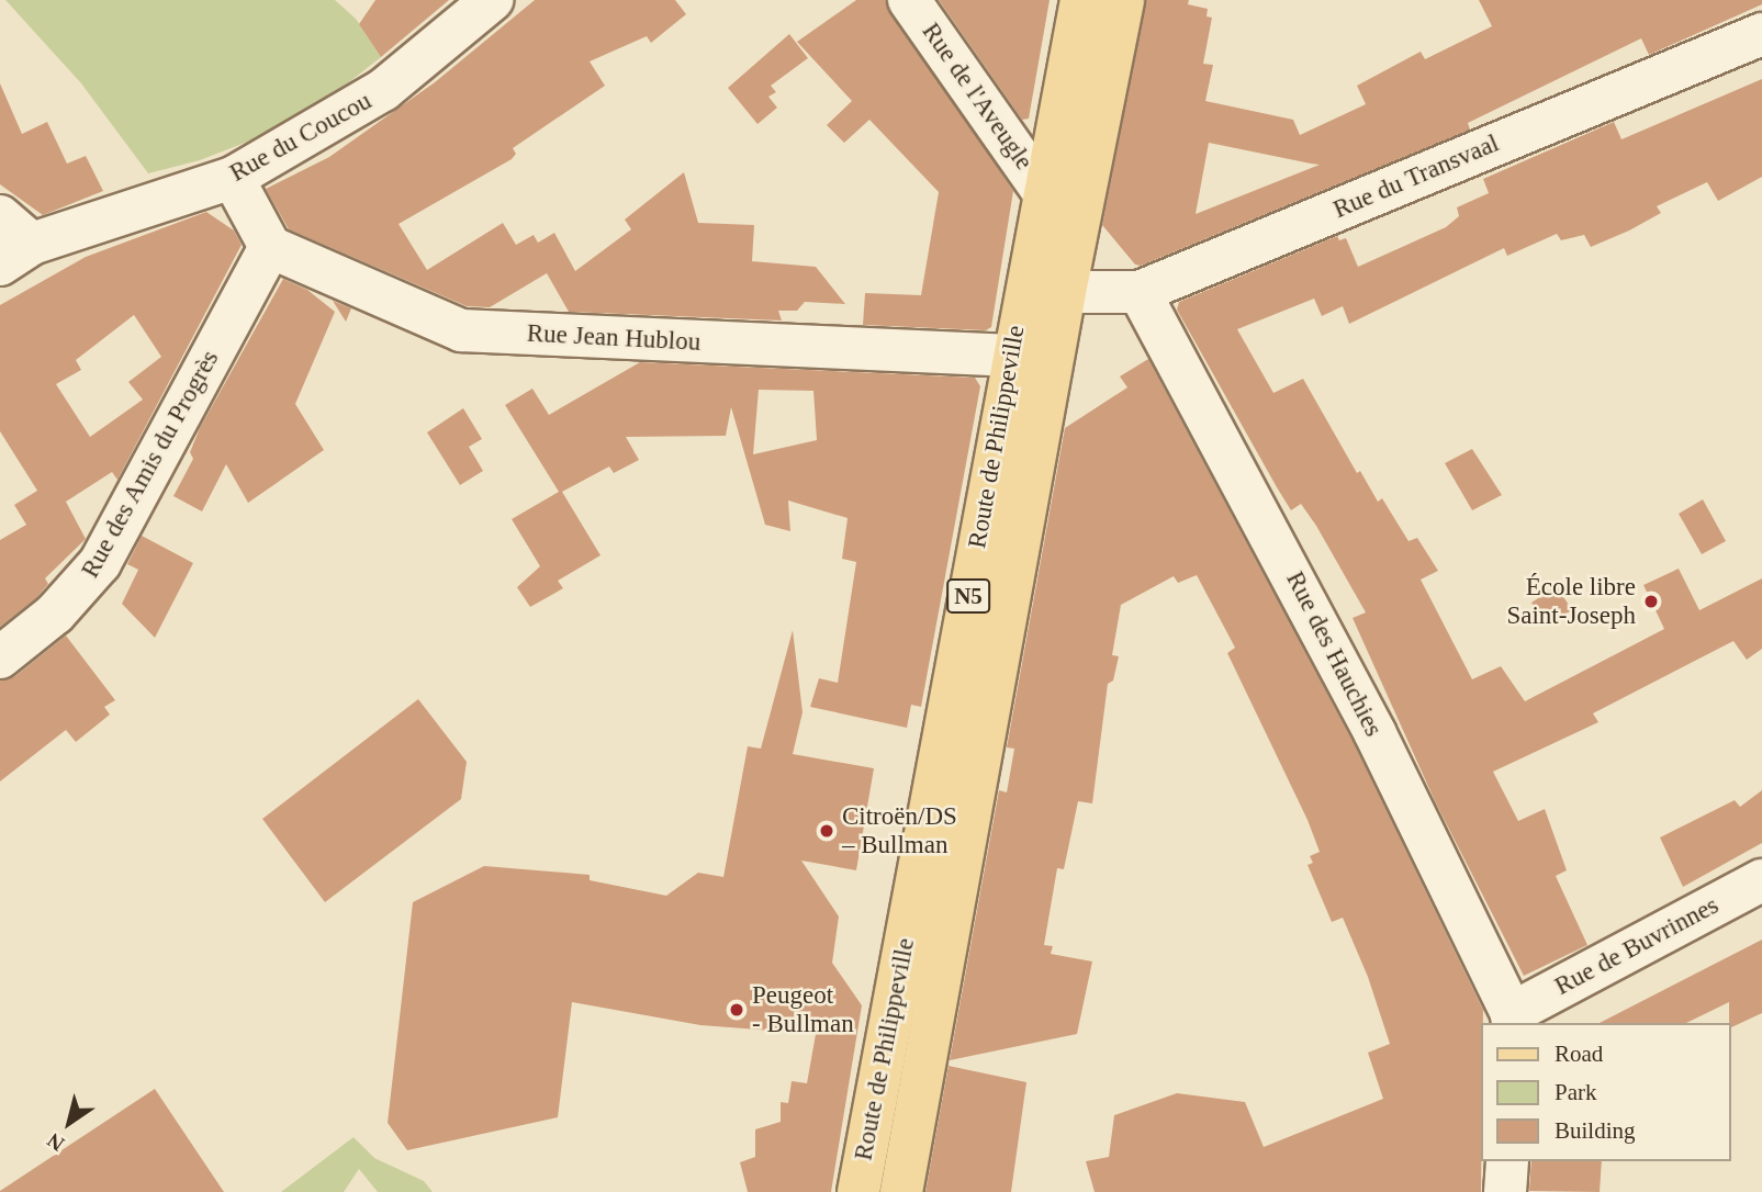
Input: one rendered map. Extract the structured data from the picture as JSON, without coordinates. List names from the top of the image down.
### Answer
{
  "streets": {
    "main road": ["Route de Philippeville", "N5"],
    "street": [
      "Rue de l'Aveugle",
      "Rue du Coucou",
      "Rue du Transvaal",
      "Rue Jean Hublou",
      "Rue des Amis du Progrès",
      "Rue des Hauchies",
      "Rue de Buvrinnes"
    ]
  },
  "crossings": [
    ["Rue de l'Aveugle", "Route de Philippeville"],
    ["Rue du Transvaal", "Route de Philippeville"],
    ["Rue du Transvaal", "Rue des Hauchies"],
    ["Rue Jean Hublou", "Route de Philippeville"],
    ["Rue Jean Hublou", "Rue des Amis du Progrès"],
    ["Rue des Hauchies", "Rue de Buvrinnes"]
  ],
  "places": ["École libre Saint-Joseph", "Citroën/DS – Bullman", "Peugeot - Bullman"],
  "legend": ["Road", "Park", "Building"],
  "north": "bottom left"
}
